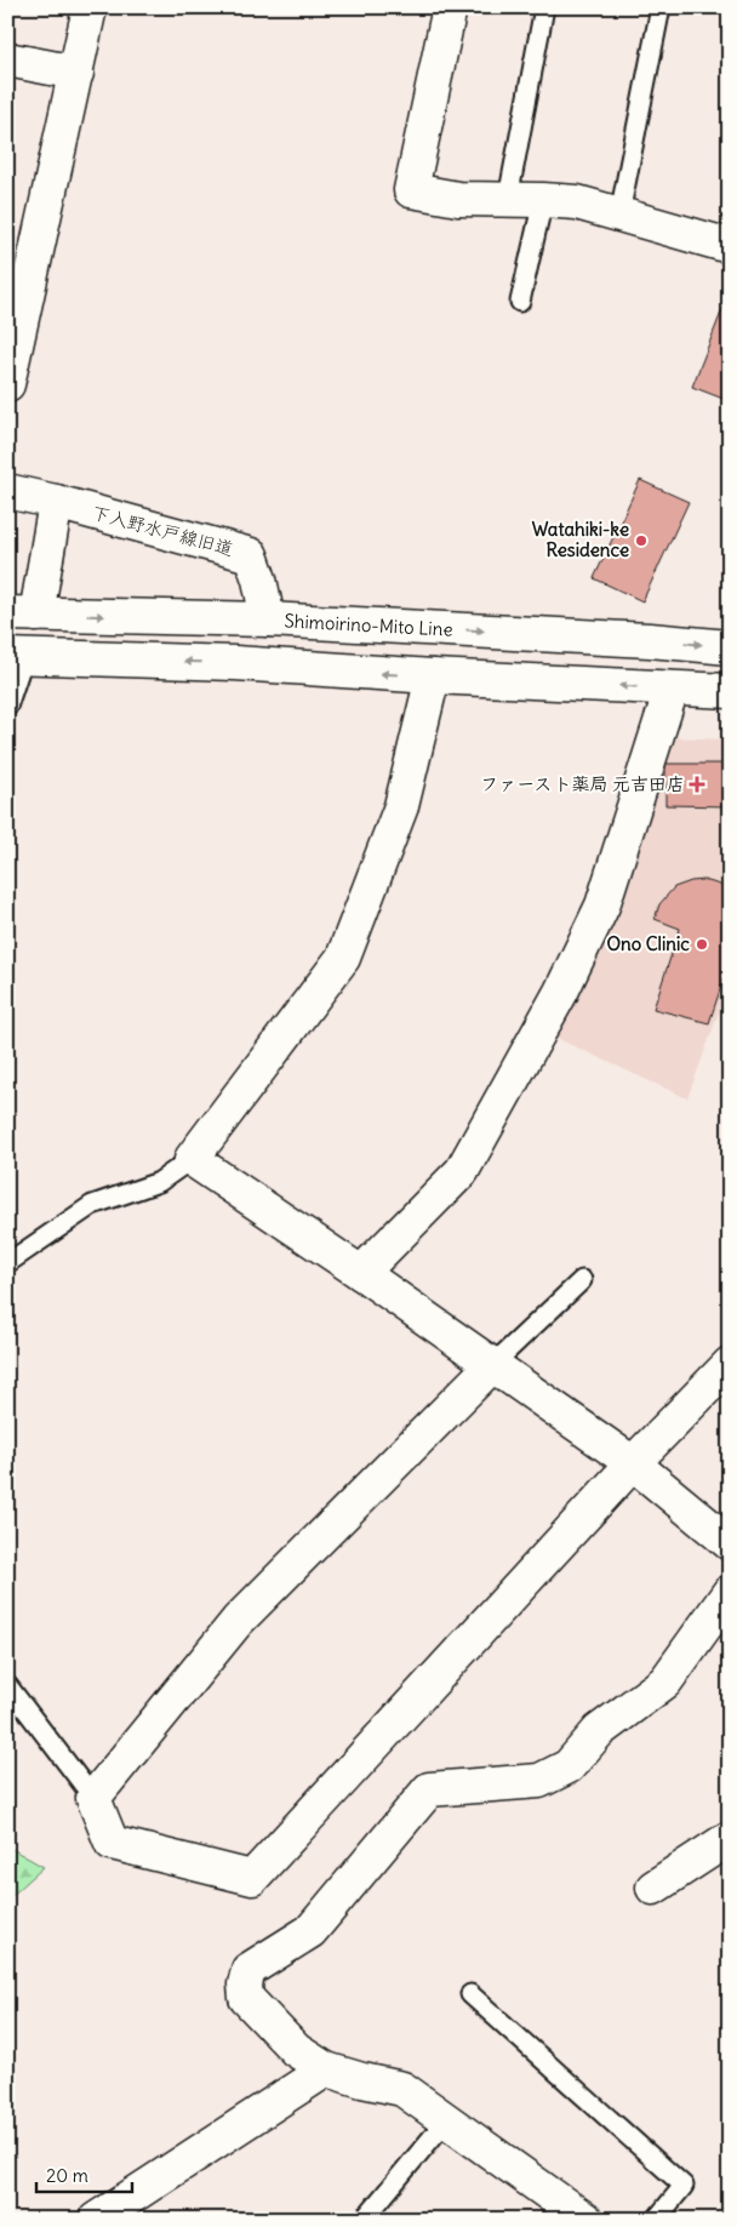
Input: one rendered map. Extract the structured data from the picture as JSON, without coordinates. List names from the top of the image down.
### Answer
{
  "streets": {
    "street": ["下入野水戸線旧道", "Shimoirino-Mito Line"]
  },
  "crossings": [
    ["下入野水戸線旧道", "Shimoirino-Mito Line"]
  ],
  "places": {
    "other": ["Watahiki-ke Residence", "Ono Clinic"],
    "health": ["ファースト薬局 元吉田店"]
  },
  "scale_bar": "20 m"
}
